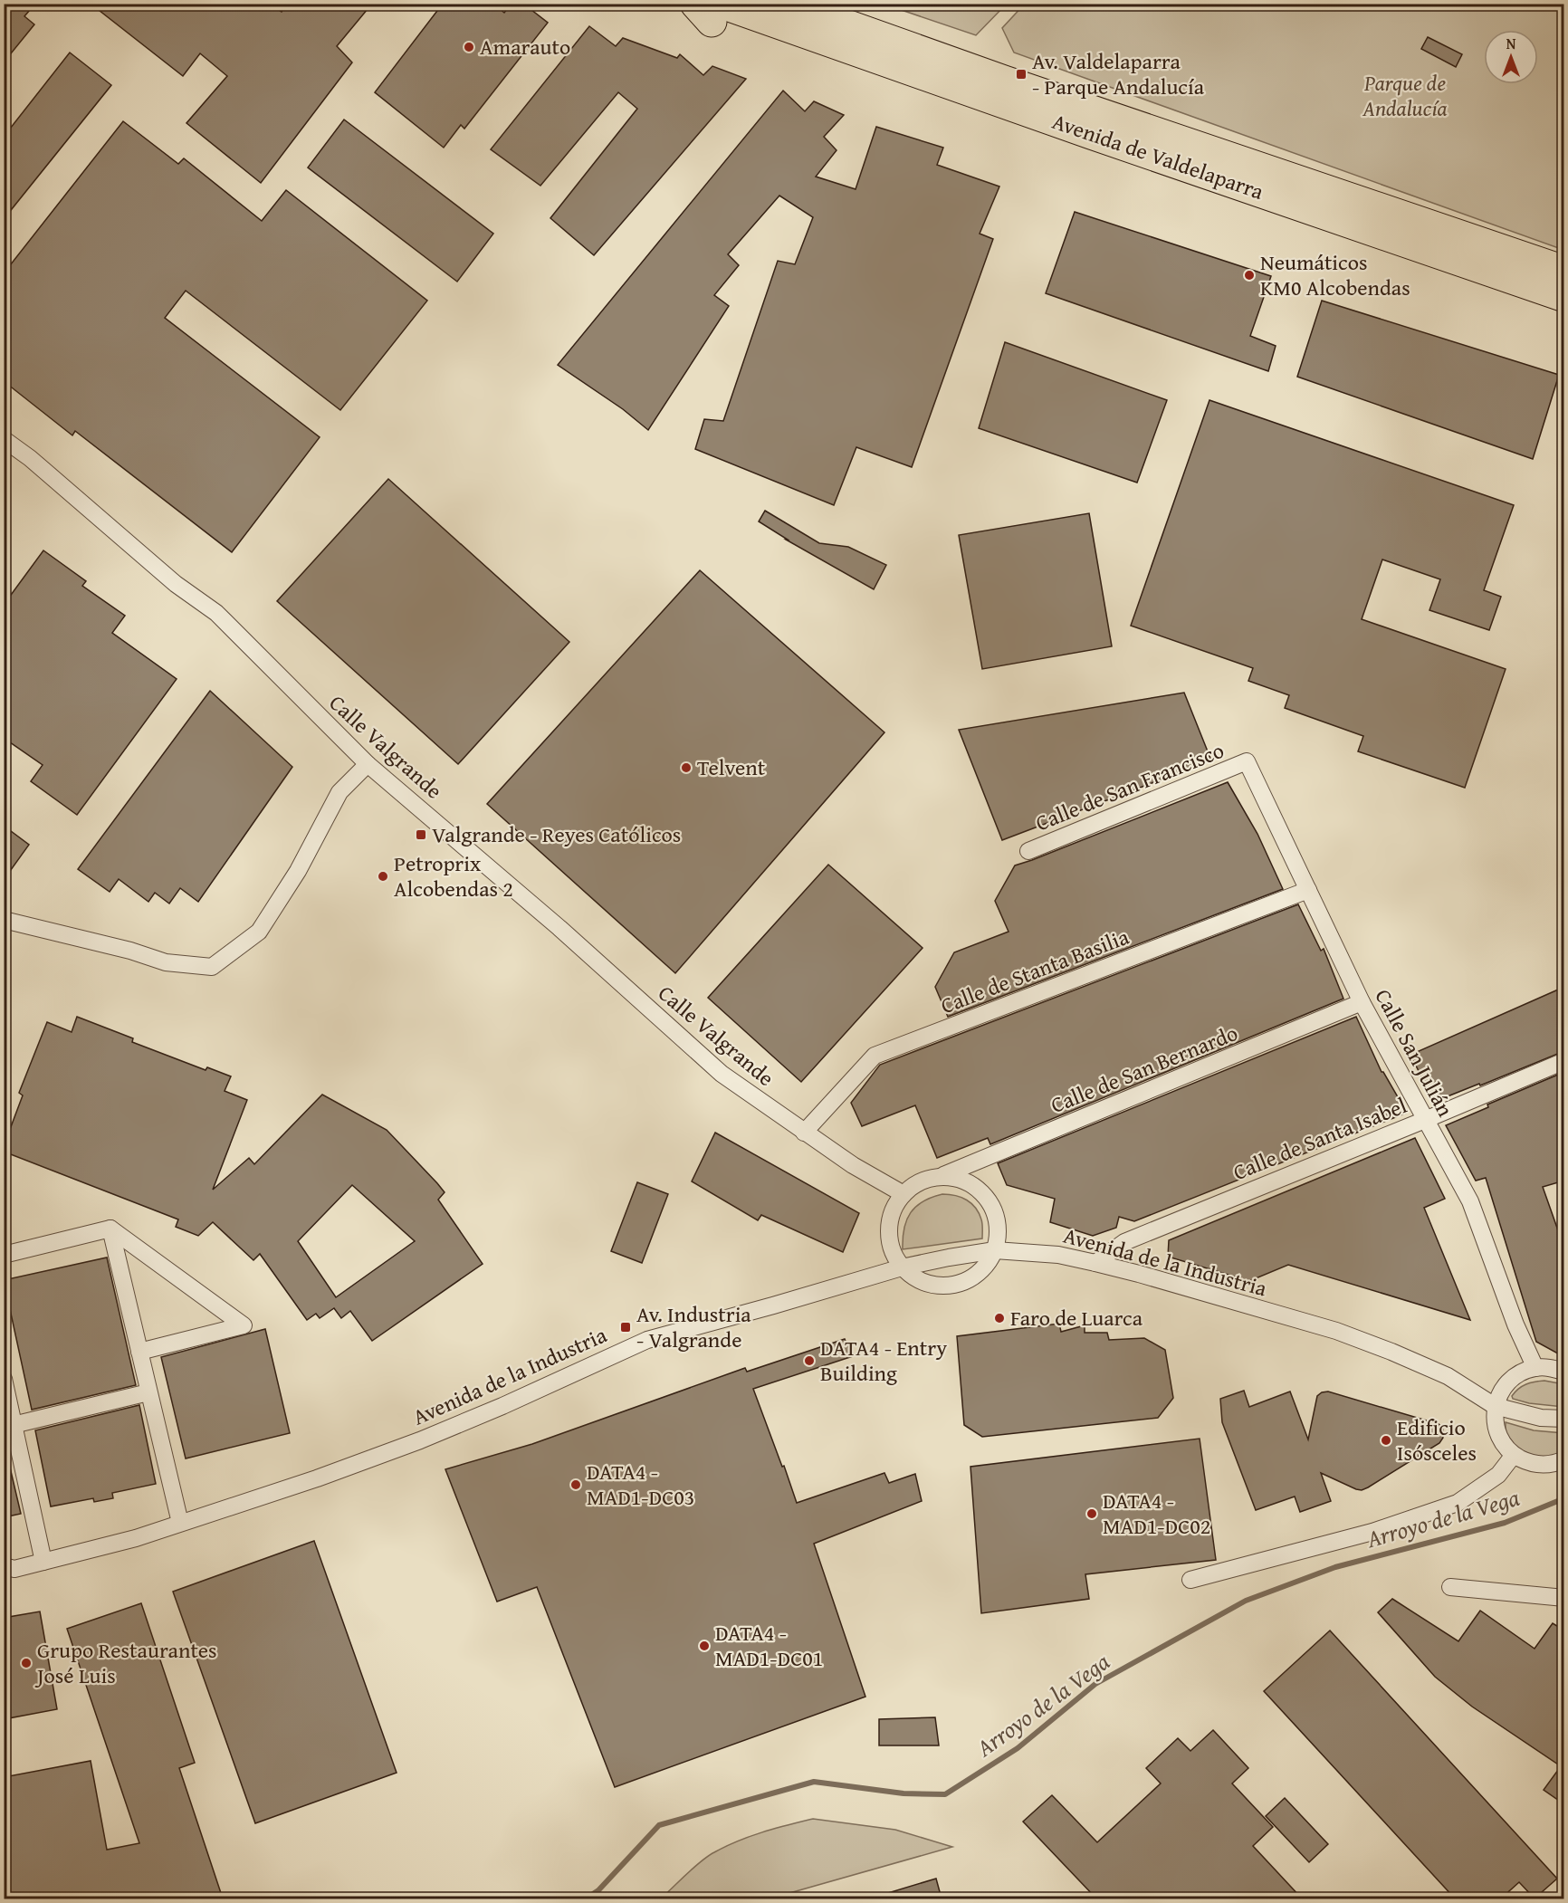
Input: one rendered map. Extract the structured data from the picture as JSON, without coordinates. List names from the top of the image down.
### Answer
{
  "streets": {
    "highway": ["Avenida de Valdelaparra"],
    "street": [
      "Calle Valgrande",
      "Calle de San Francisco",
      "Calle de Stanta Basilia",
      "Calle San Julián",
      "Calle de San Bernardo",
      "Calle de Santa Isabel",
      "Avenida de la Industria"
    ]
  },
  "crossings": [
    ["Calle Valgrande", "Calle de Stanta Basilia"],
    ["Calle Valgrande", "Calle de San Bernardo"],
    ["Calle Valgrande", "Avenida de la Industria"],
    ["Calle de San Francisco", "Calle San Julián"],
    ["Calle de Stanta Basilia", "Calle San Julián"],
    ["Calle San Julián", "Calle de San Bernardo"],
    ["Calle San Julián", "Calle de Santa Isabel"],
    ["Calle de San Bernardo", "Avenida de la Industria"],
    ["Calle de Santa Isabel", "Avenida de la Industria"]
  ],
  "water": ["Arroyo de la Vega"],
  "parks": ["Parque de Andalucía"],
  "places": {
    "other": [
      "Amarauto",
      "Neumáticos KM0 Alcobendas",
      "Telvent",
      "Petroprix Alcobendas 2",
      "Faro de Luarca",
      "DATA4 - Entry Building",
      "Edificio Isósceles",
      "DATA4 - MAD1-DC03",
      "DATA4 - MAD1-DC02",
      "DATA4 - MAD1-DC01",
      "Grupo Restaurantes José Luis"
    ],
    "transit": ["Av. Valdelaparra - Parque Andalucía", "Valgrande - Reyes Católicos", "Av. Industria - Valgrande"]
  },
  "north": "top"
}
